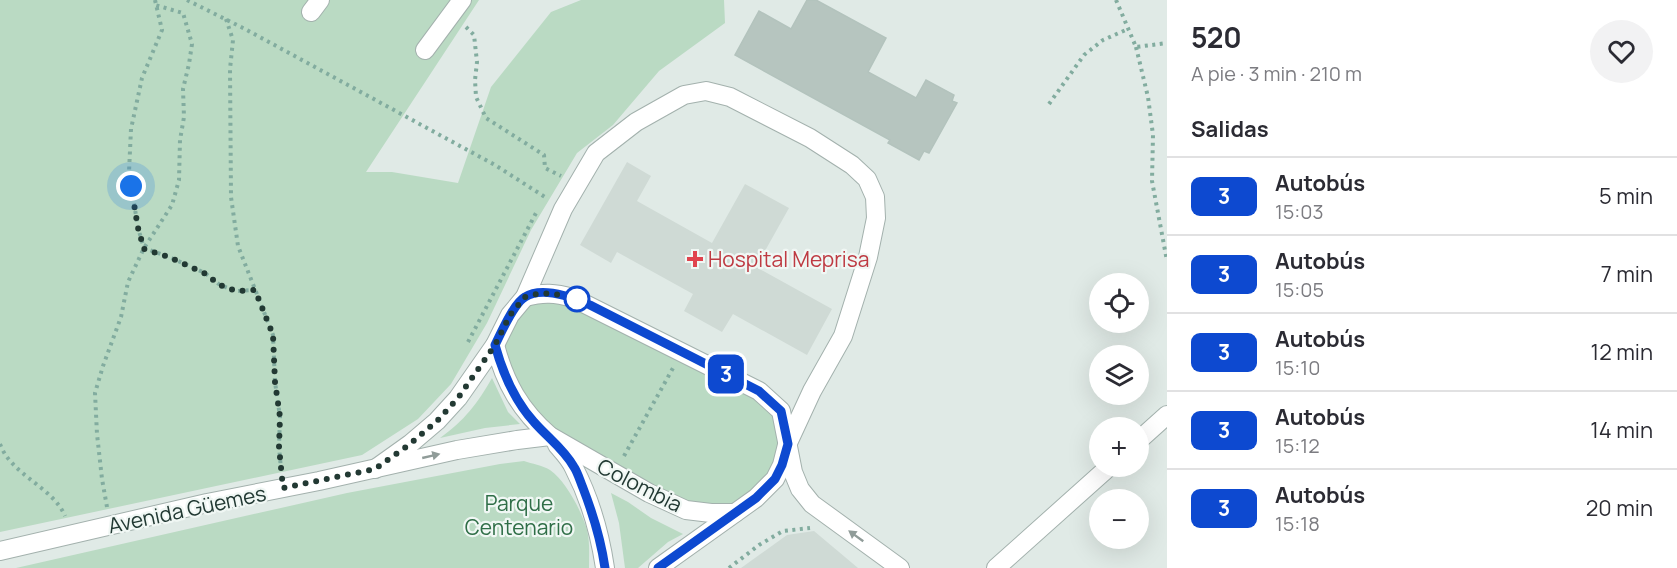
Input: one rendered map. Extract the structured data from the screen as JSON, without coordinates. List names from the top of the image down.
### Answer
{
  "streets": {
    "street": ["Colombia", "Avenida Güemes"]
  },
  "crossings": [
    ["Colombia", "Avenida Güemes"]
  ],
  "parks": ["Parque Centenario"],
  "places": {
    "health": ["Hospital Meprisa"]
  },
  "lines": ["bus line 3"],
  "page": {
    "on_map": "3",
    "heading": [
      ["520", "A pie · 3 min · 210 m"],
      "Salidas"
    ],
    "list": [
      {
        "mark": "3",
        "name": "Autobús",
        "note": "15:03",
        "value": "5 min"
      },
      {
        "mark": "3",
        "name": "Autobús",
        "note": "15:05",
        "value": "7 min"
      },
      {
        "mark": "3",
        "name": "Autobús",
        "note": "15:10",
        "value": "12 min"
      },
      {
        "mark": "3",
        "name": "Autobús",
        "note": "15:12",
        "value": "14 min"
      },
      {
        "mark": "3",
        "name": "Autobús",
        "note": "15:18",
        "value": "20 min"
      }
    ],
    "map_buttons": ["+", "−"]
  }
}
